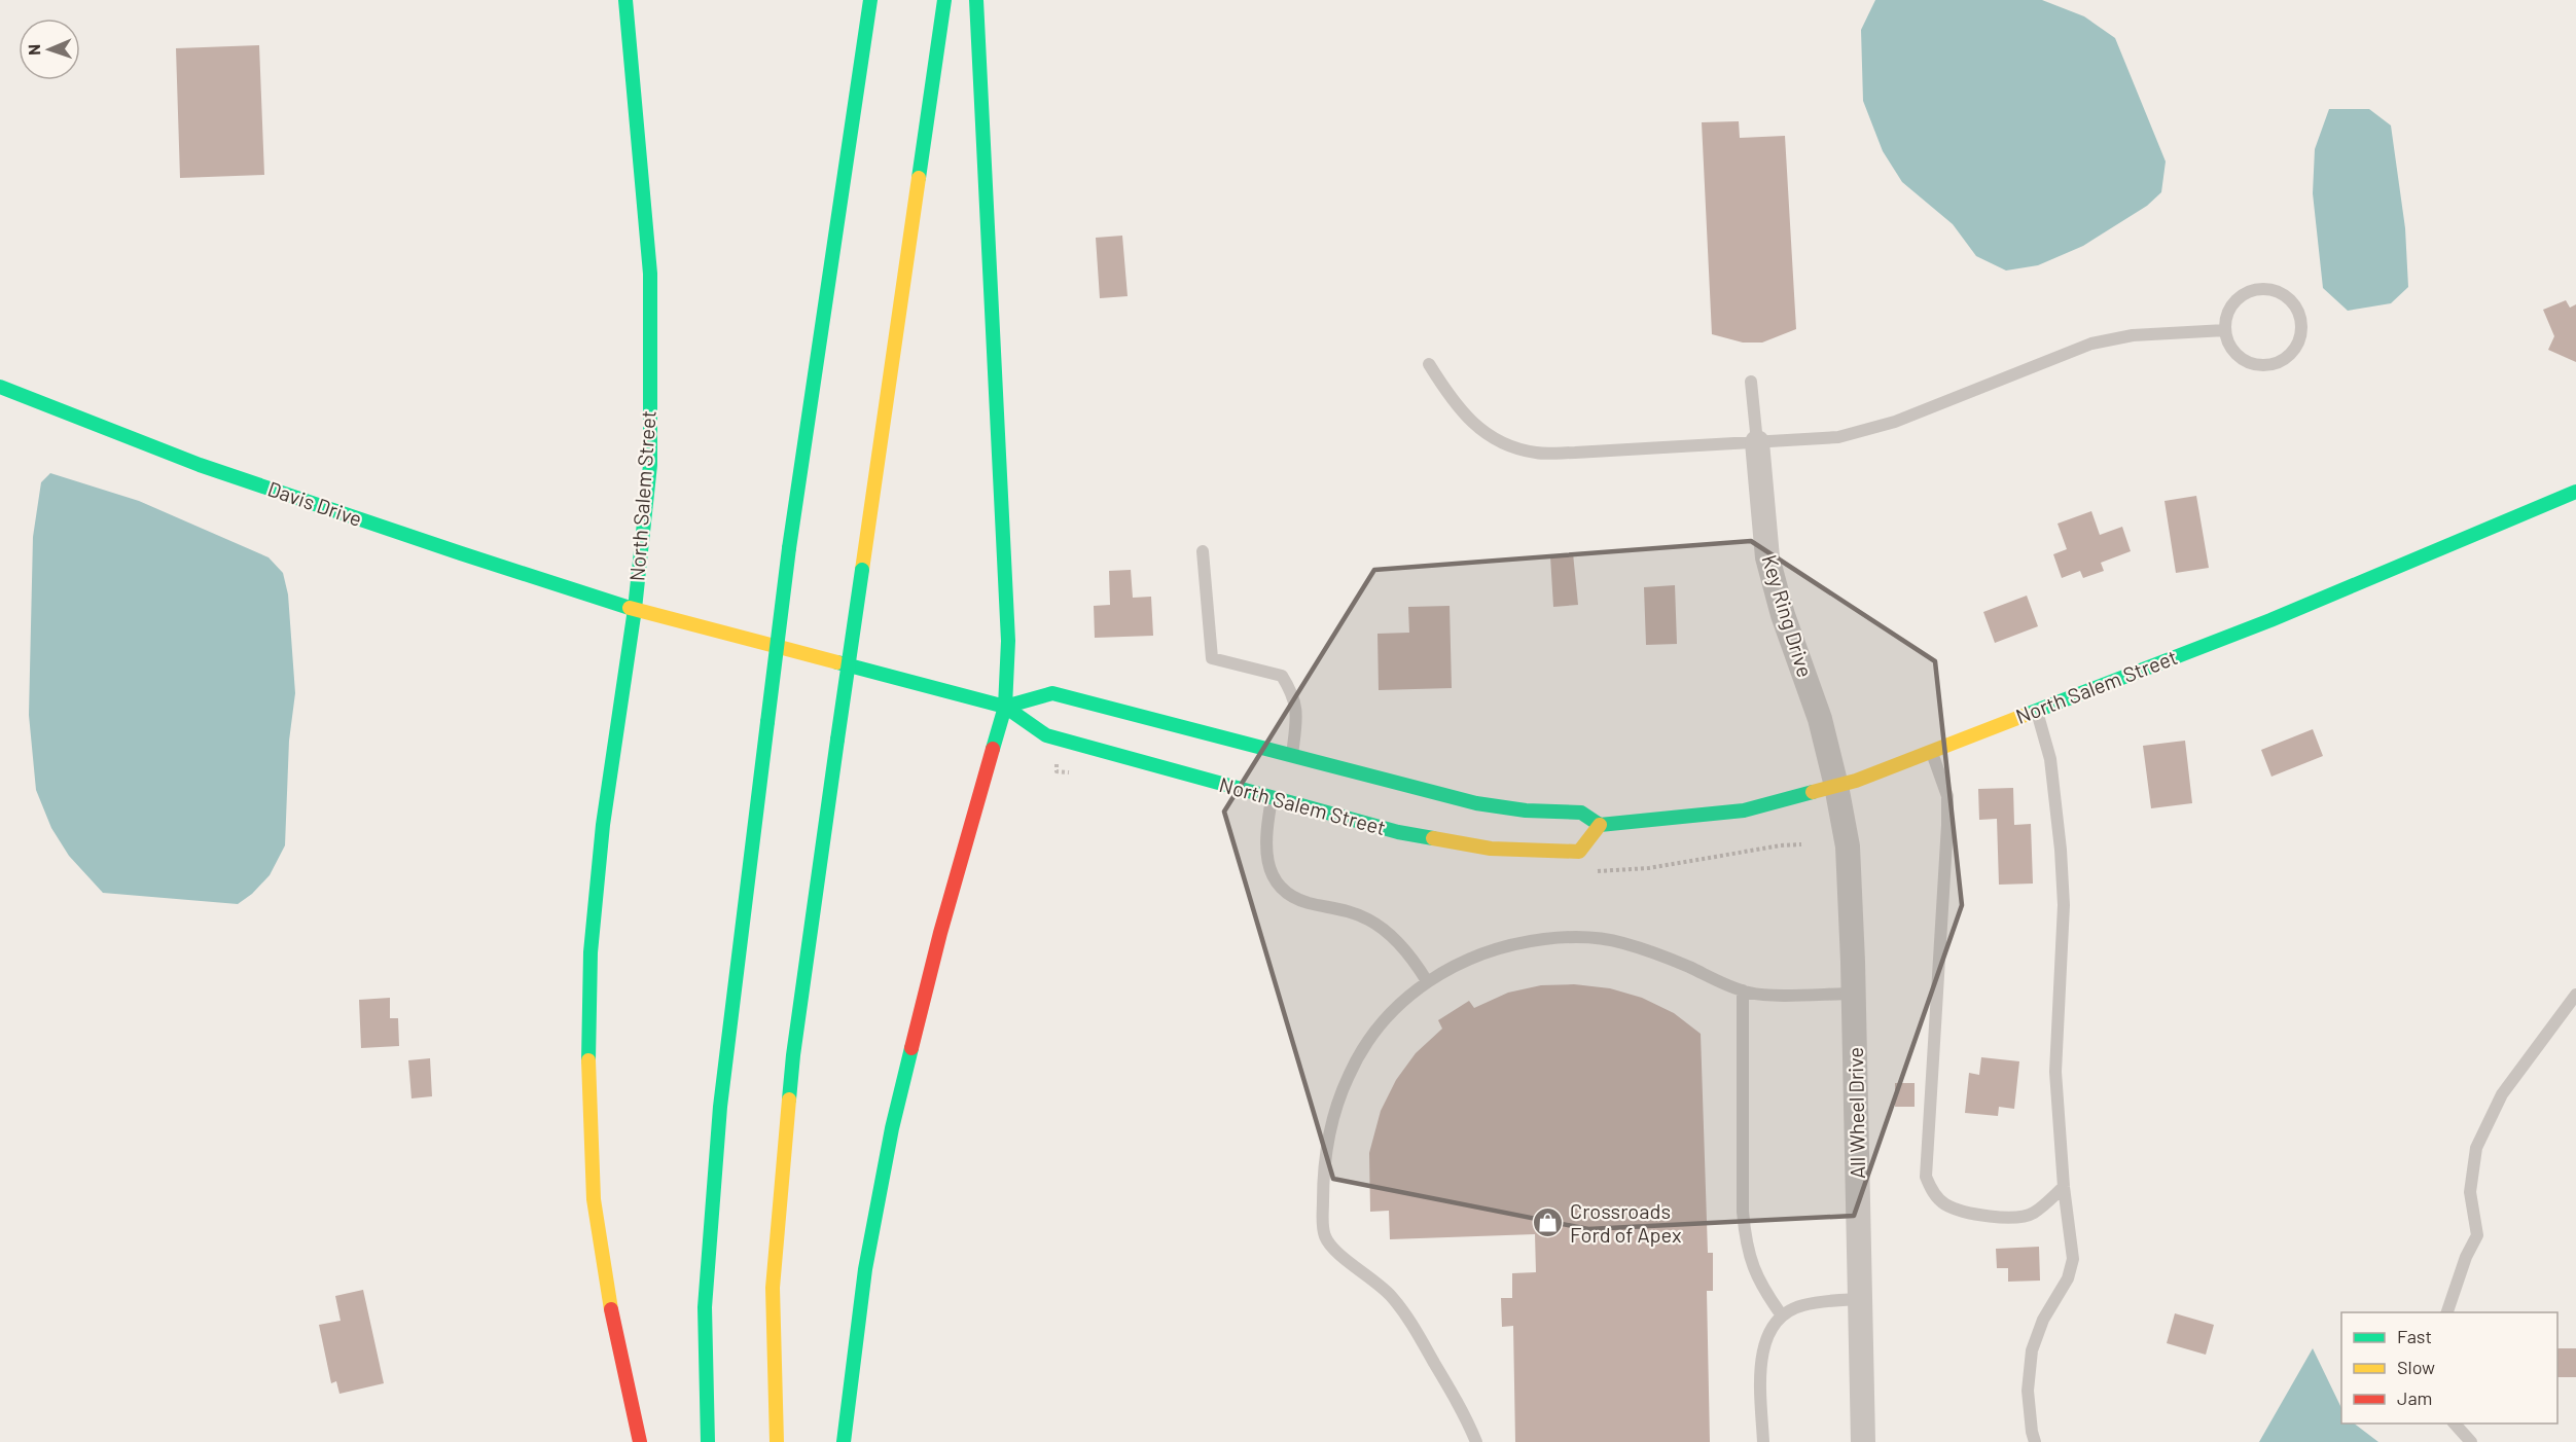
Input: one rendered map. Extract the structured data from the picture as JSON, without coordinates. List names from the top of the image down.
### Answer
{
  "streets": {
    "main road": ["North Salem Street", "Davis Drive"],
    "street": ["Key Ring Drive", "All Wheel Drive"]
  },
  "crossings": [
    ["North Salem Street", "Davis Drive"],
    ["North Salem Street", "Key Ring Drive"],
    ["North Salem Street", "All Wheel Drive"],
    ["Key Ring Drive", "All Wheel Drive"]
  ],
  "places": {
    "shop": ["Crossroads Ford of Apex"]
  },
  "legend": ["Fast", "Slow", "Jam"],
  "north": "left"
}
